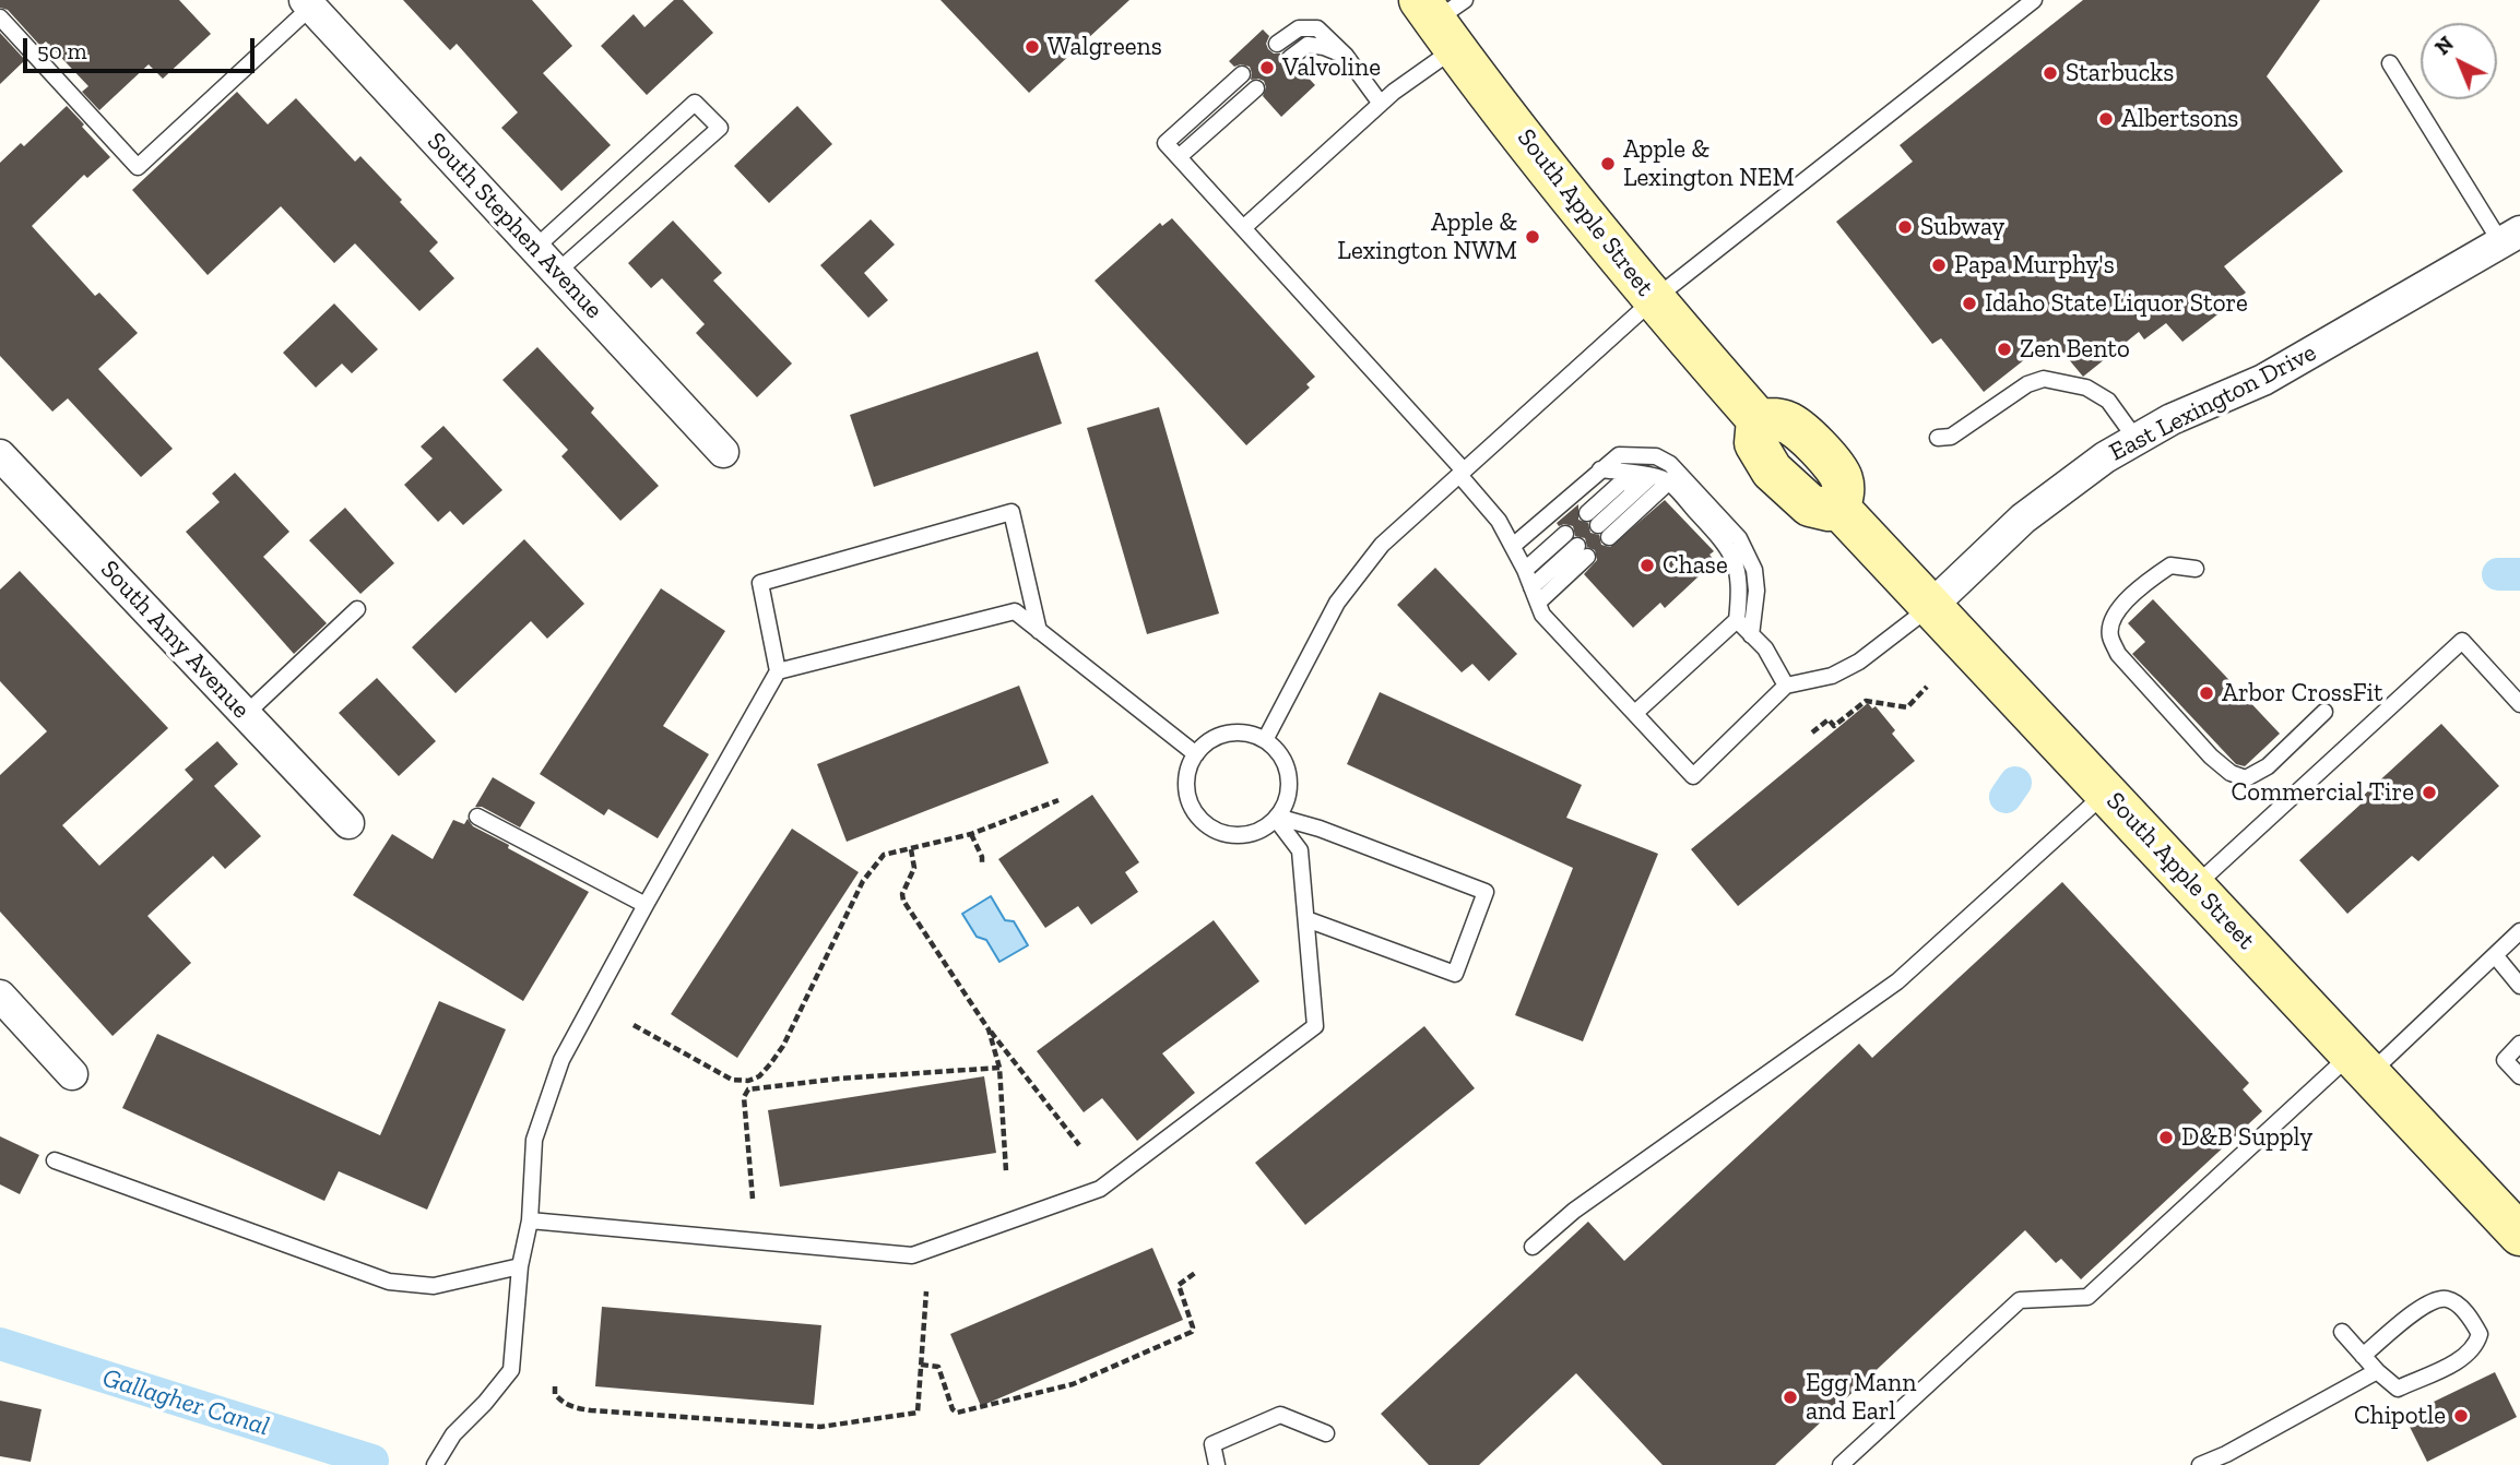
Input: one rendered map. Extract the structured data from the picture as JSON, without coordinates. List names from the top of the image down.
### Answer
{
  "streets": {
    "main road": ["South Apple Street"],
    "street": ["South Stephen Avenue", "East Lexington Drive", "South Amy Avenue"]
  },
  "crossings": [
    ["South Apple Street", "East Lexington Drive"]
  ],
  "water": ["Gallagher Canal"],
  "places": [
    "Walgreens",
    "Valvoline",
    "Starbucks",
    "Albertsons",
    "Apple & Lexington NEM",
    "Subway",
    "Apple & Lexington NWM",
    "Papa Murphy's",
    "Idaho State Liquor Store",
    "Zen Bento",
    "Chase",
    "Arbor CrossFit",
    "Commercial Tire",
    "D&B Supply",
    "Egg Mann and Earl",
    "Chipotle"
  ],
  "scale_bar": "50 m",
  "north": "top left"
}
